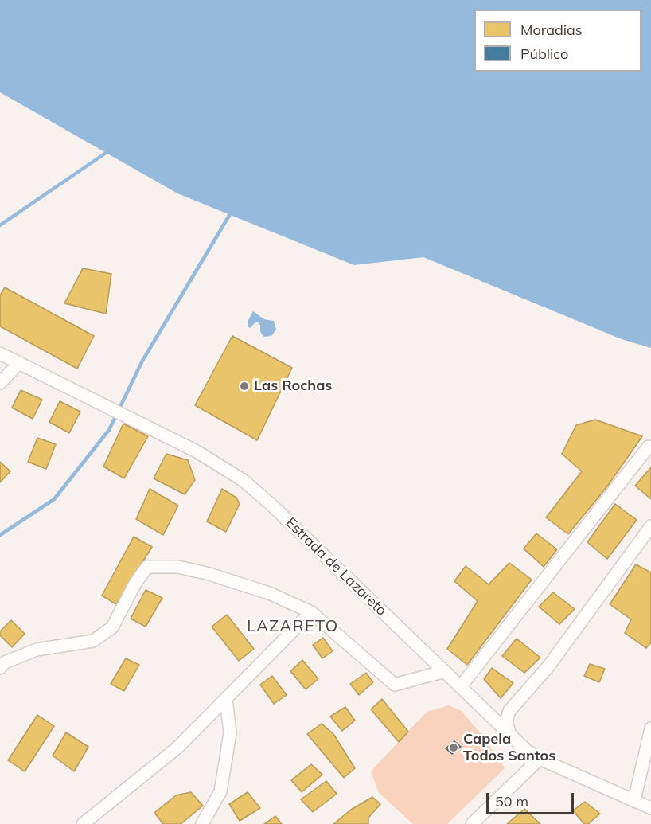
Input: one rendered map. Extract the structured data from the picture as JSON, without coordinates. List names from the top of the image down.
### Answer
{
  "streets": {
    "street": ["Estrada de Lazareto"]
  },
  "districts": ["LAZARETO"],
  "places": ["Las Rochas", "Capela Todos Santos"],
  "legend": ["Moradias", "Público"],
  "scale_bar": "50 m"
}
